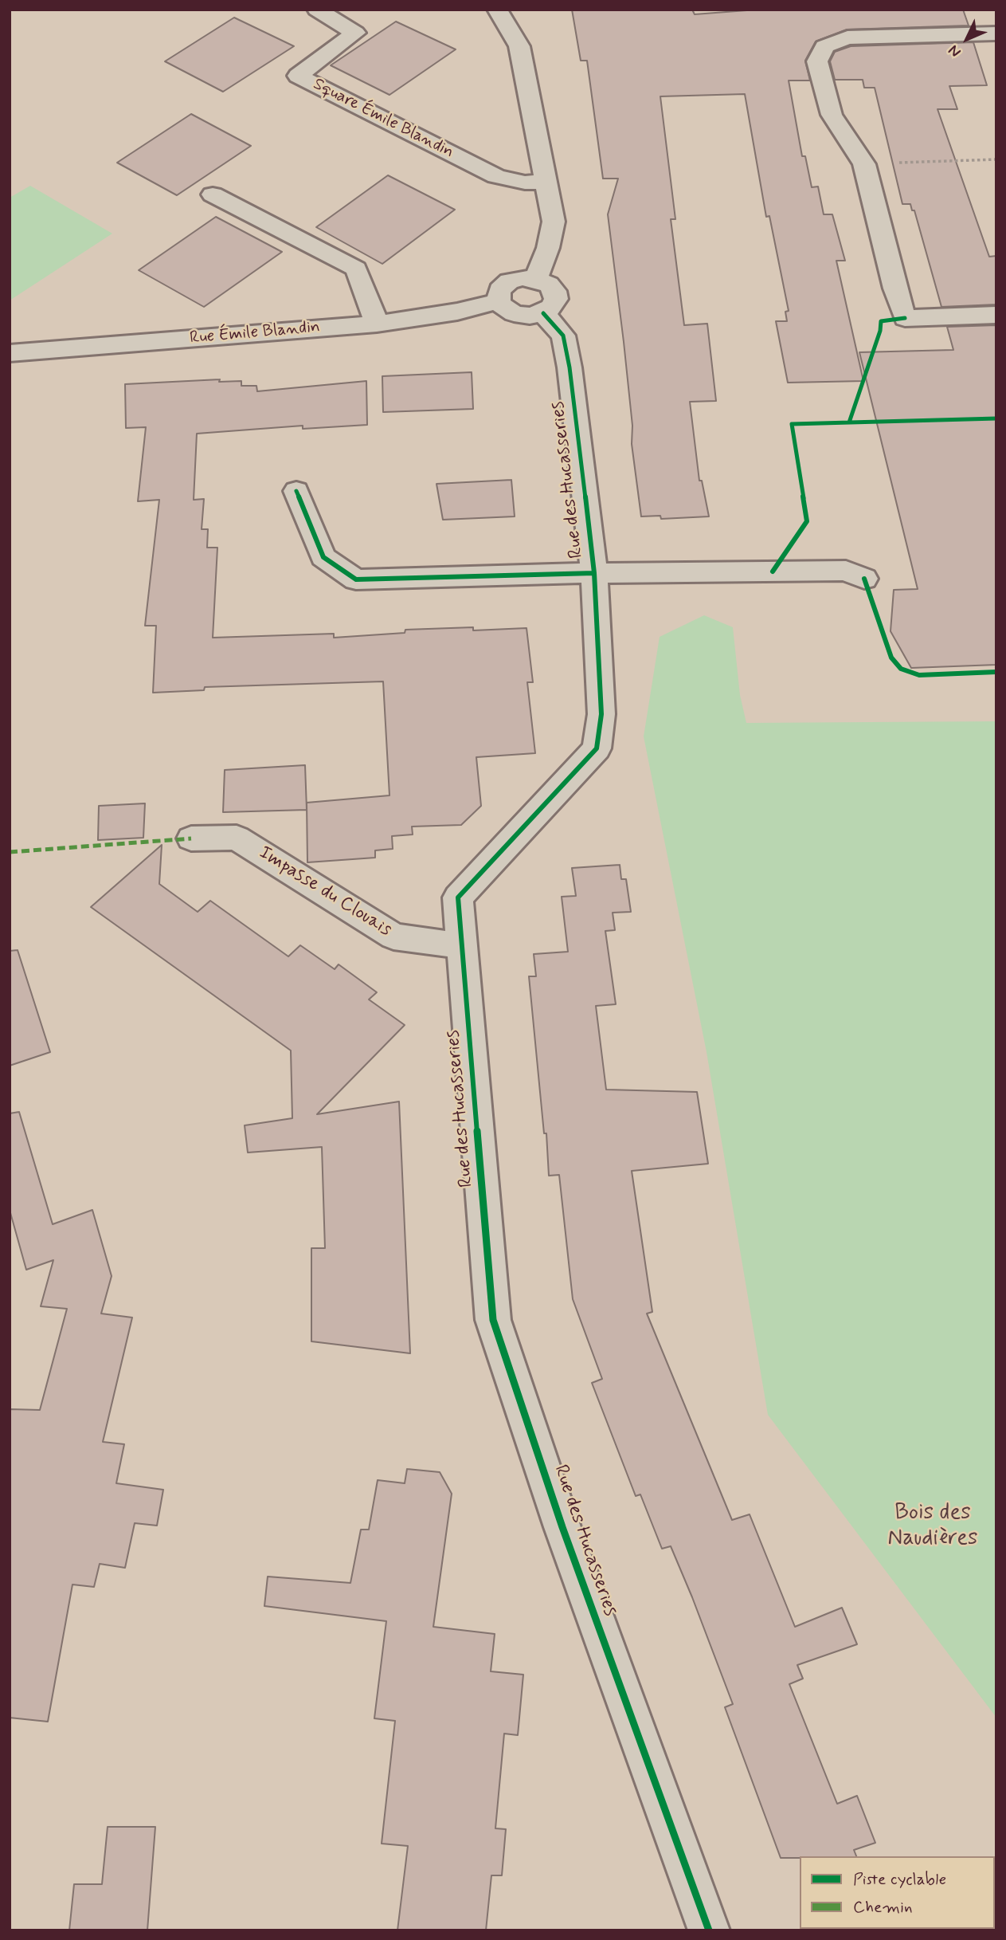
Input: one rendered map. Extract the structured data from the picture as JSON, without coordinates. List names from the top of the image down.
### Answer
{
  "streets": {
    "street": [
      "Square Émile Blandin",
      "Rue Émile Blandin",
      "Rue des Hucasseries",
      "Impasse du Clouais"
    ]
  },
  "crossings": [
    ["Rue Émile Blandin", "Rue des Hucasseries"],
    ["Rue des Hucasseries", "Impasse du Clouais"]
  ],
  "parks": ["Bois des Naudières"],
  "legend": ["Piste cyclable", "Chemin"],
  "north": "bottom left"
}
